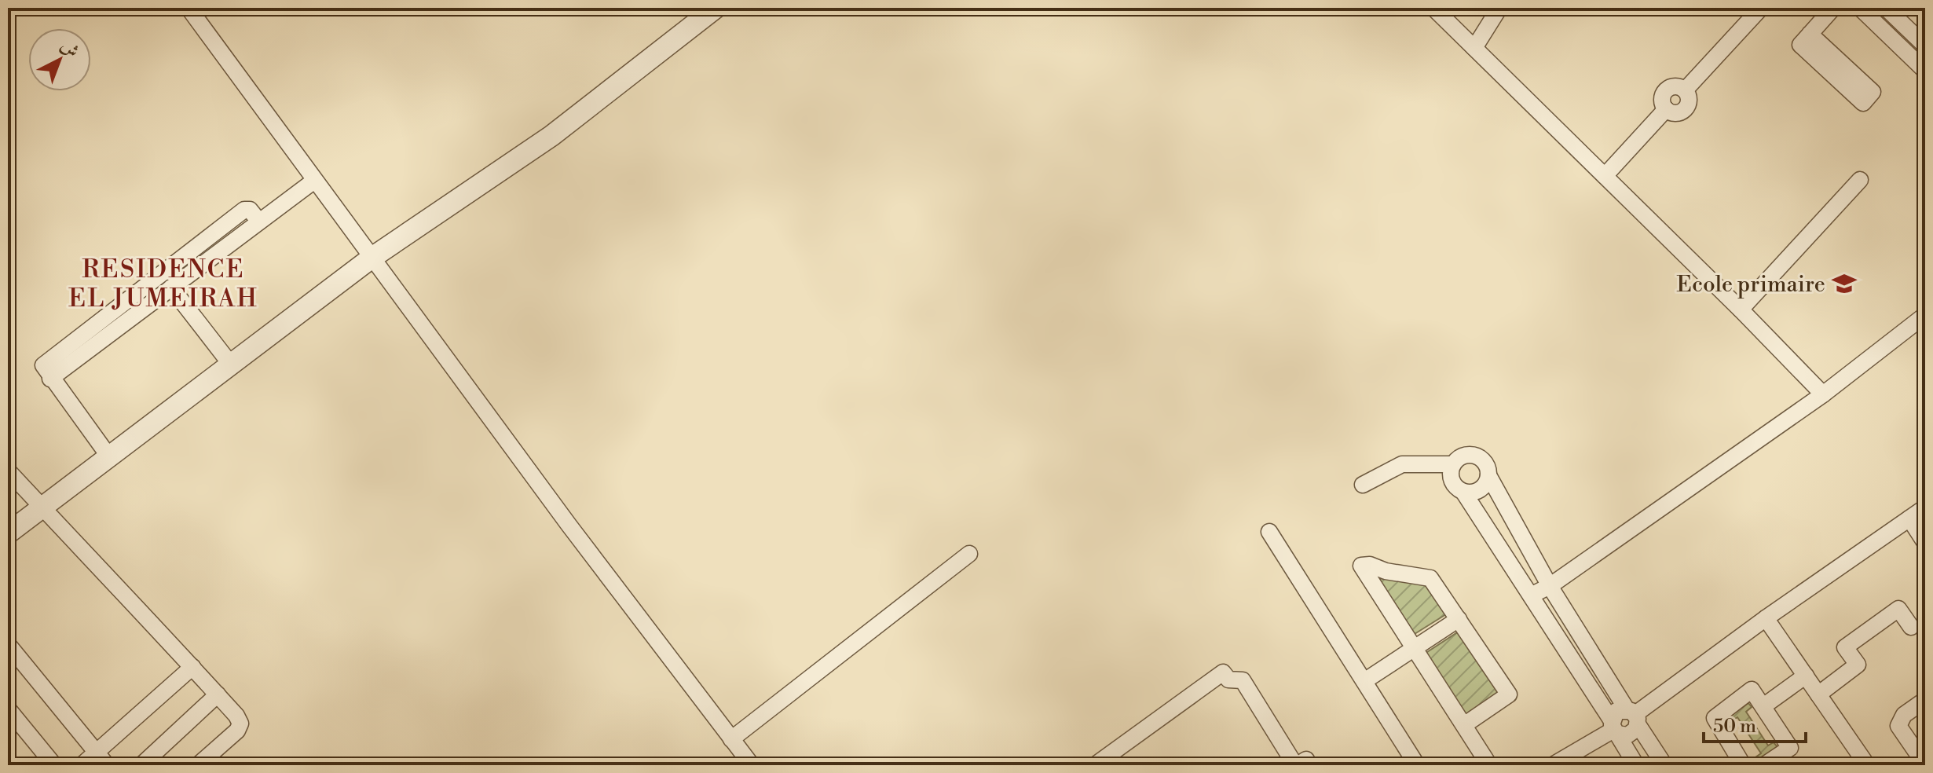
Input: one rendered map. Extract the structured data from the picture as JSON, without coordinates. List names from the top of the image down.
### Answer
{
  "districts": ["RESIDENCE EL JUMEIRAH"],
  "places": {
    "school or university": ["Ecole primaire"]
  },
  "scale_bar": "50 m",
  "north": "top right"
}
